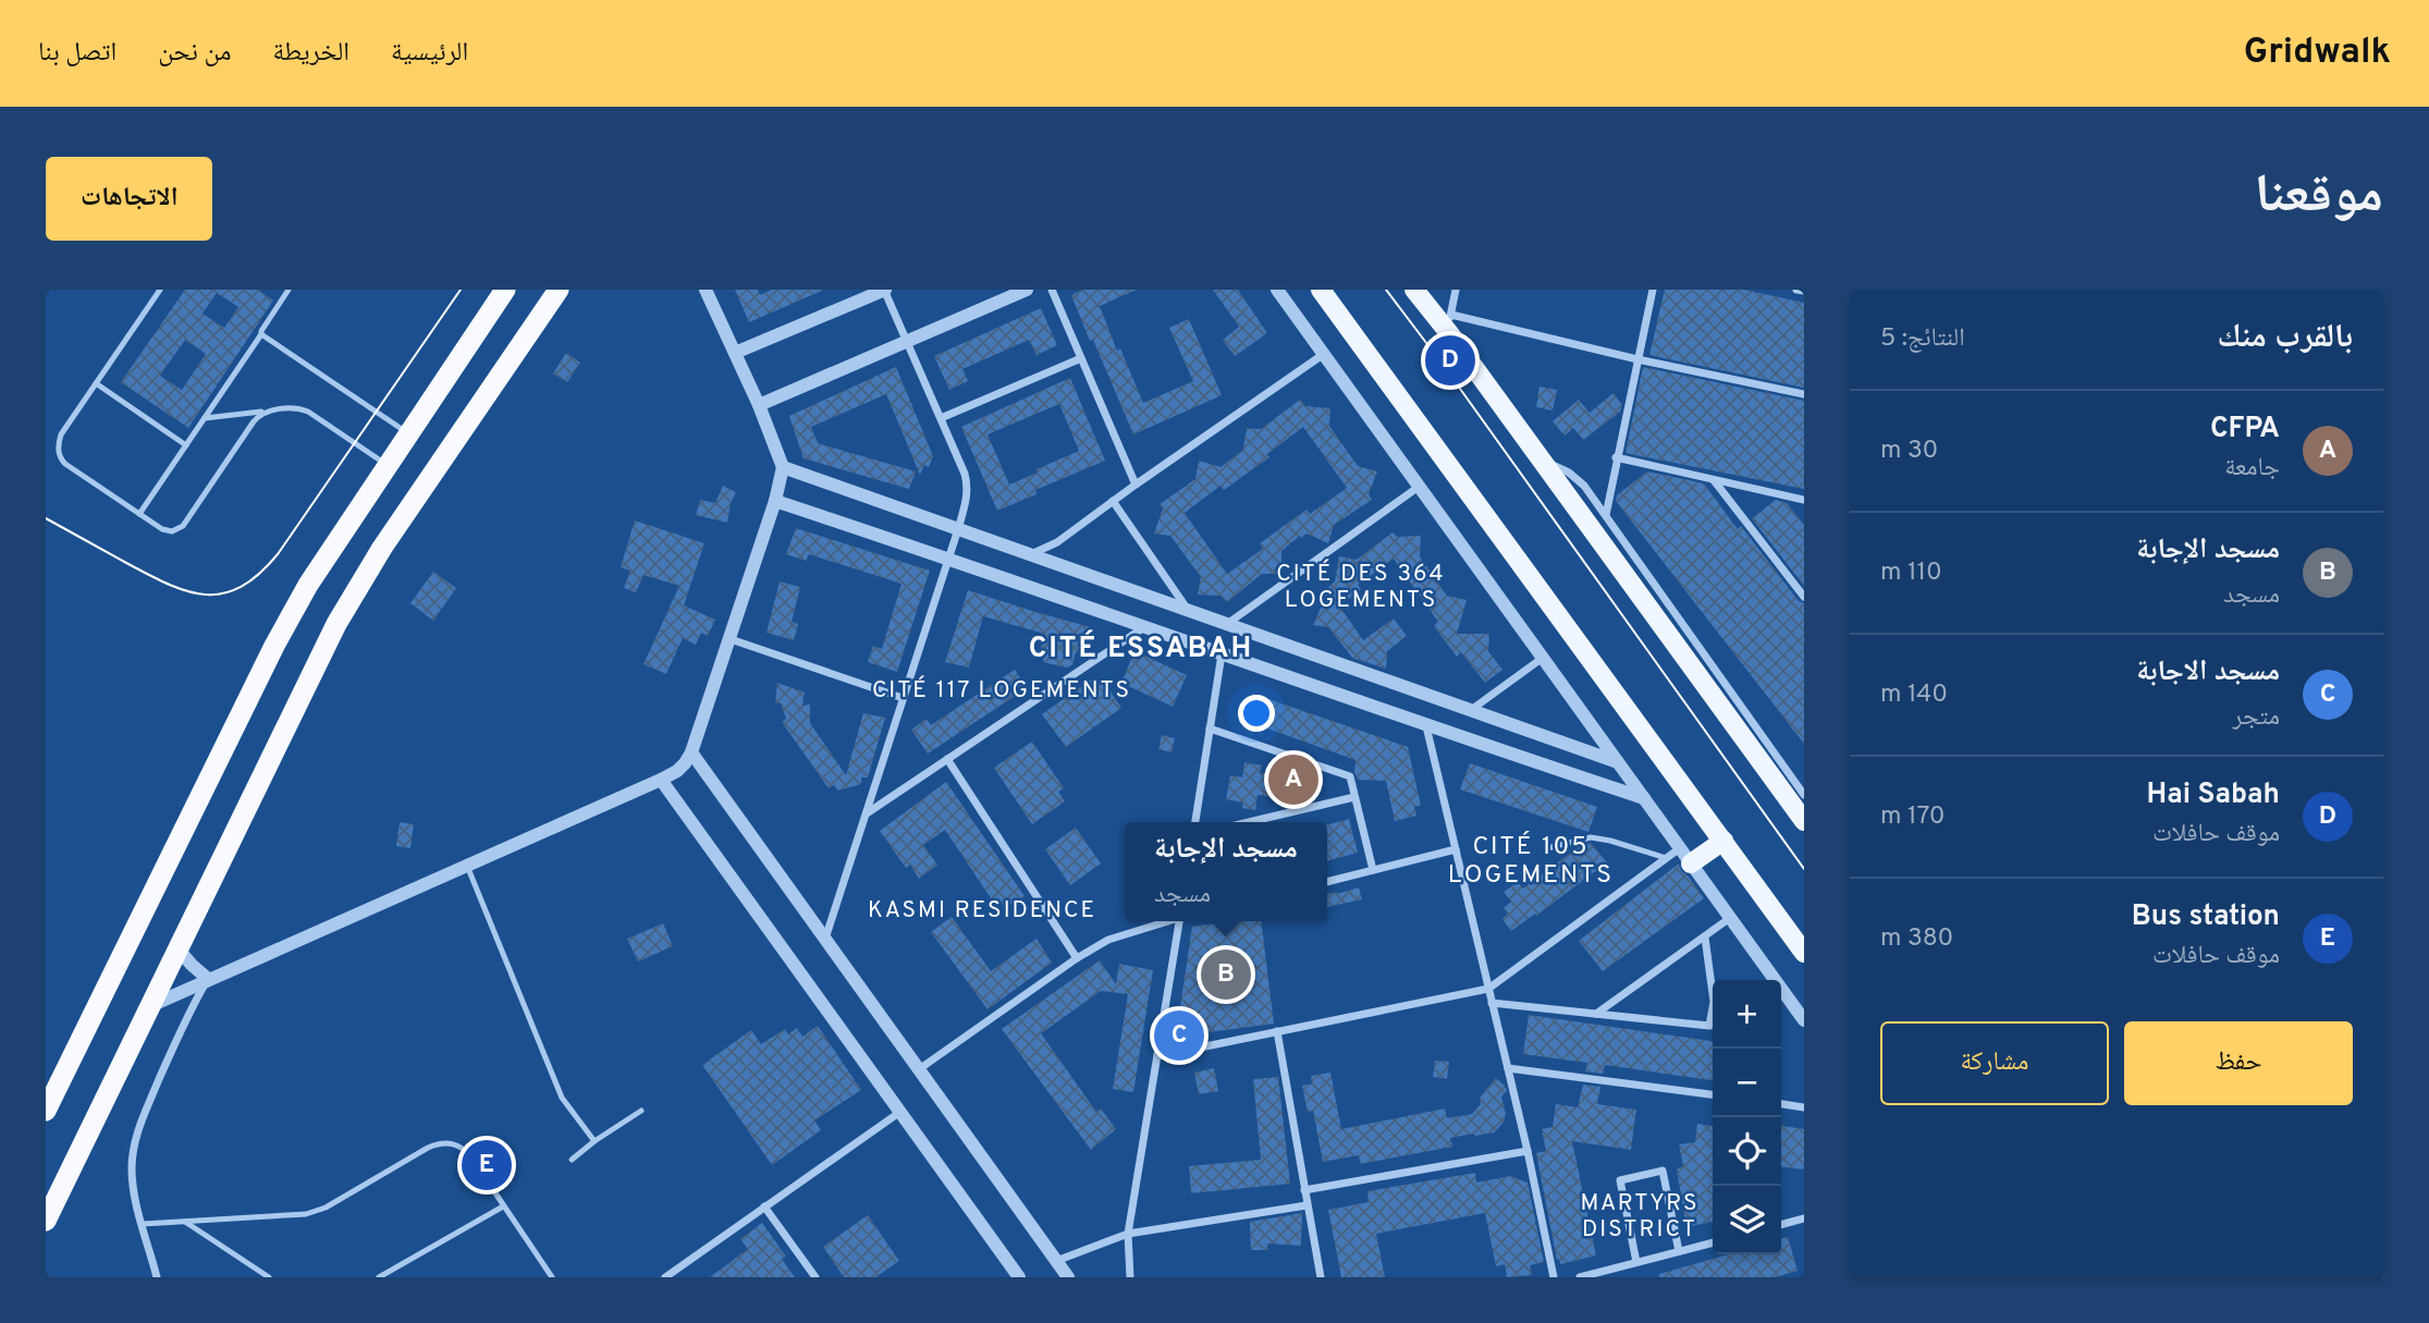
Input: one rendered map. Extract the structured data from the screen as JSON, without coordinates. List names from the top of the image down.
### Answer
{
  "districts": [
    "CITÉ DES 364 LOGEMENTS",
    "CITÉ ESSABAH",
    "CITÉ 117 LOGEMENTS",
    "CITÉ 105 LOGEMENTS",
    "KASMI RESIDENCE",
    "MARTYRS DISTRICT"
  ],
  "page": {
    "header": "Gridwalk",
    "nav": [
      "الرئيسية",
      "الخريطة",
      "من نحن",
      "اتصل بنا"
    ],
    "title": "موقعنا",
    "buttons": [
      "الاتجاهات",
      ["حفظ", "مشاركة"]
    ],
    "heading": ["بالقرب منك", "النتائج: 5"],
    "pins": [
      "D",
      "A",
      "B",
      "C",
      "E"
    ],
    "list": [
      {
        "mark": "A",
        "name": "CFPA",
        "note": "جامعة",
        "value": "30 m"
      },
      {
        "mark": "B",
        "name": "مسجد الإجابة",
        "note": "مسجد",
        "value": "110 m"
      },
      {
        "mark": "C",
        "name": "مسجد الاجابة",
        "note": "متجر",
        "value": "140 m"
      },
      {
        "mark": "D",
        "name": "Hai Sabah",
        "note": "موقف حافلات",
        "value": "170 m"
      },
      {
        "mark": "E",
        "name": "Bus station",
        "note": "موقف حافلات",
        "value": "380 m"
      }
    ],
    "popup": ["مسجد الإجابة", "مسجد"],
    "map_buttons": ["+", "−"]
  }
}
